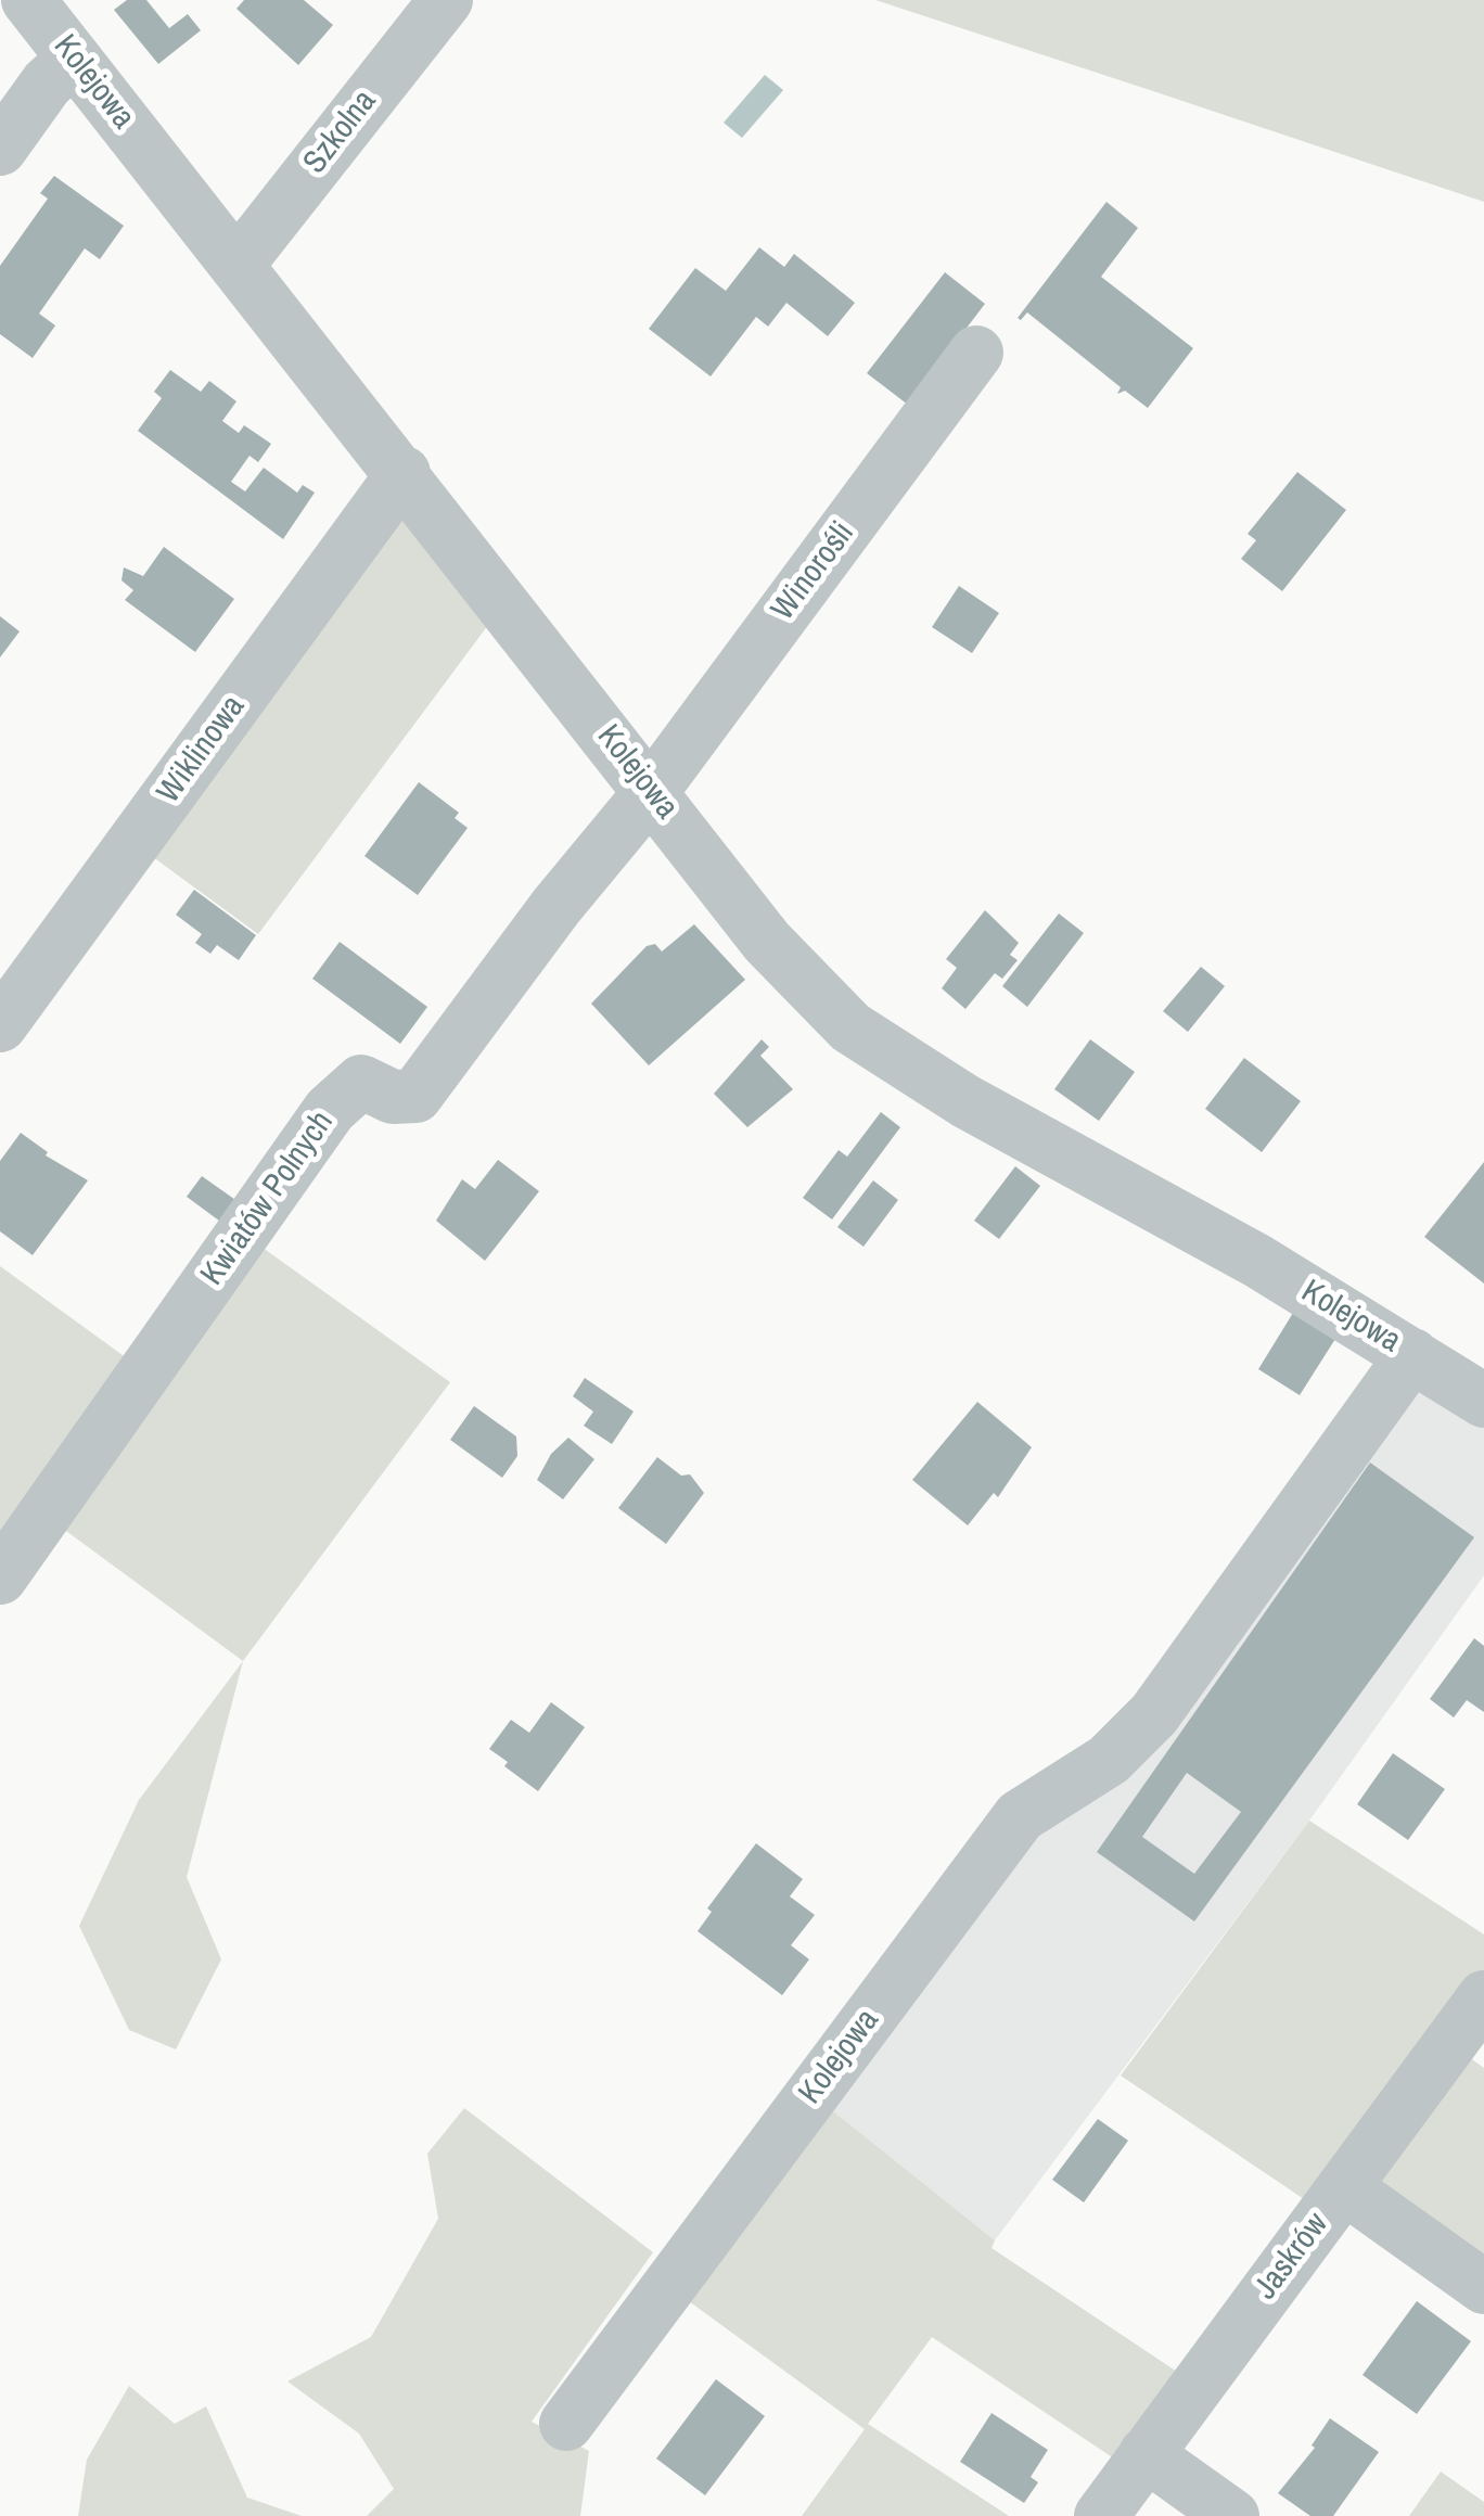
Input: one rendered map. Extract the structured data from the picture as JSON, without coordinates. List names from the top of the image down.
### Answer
{
  "streets": {
    "street": [
      "Kolejowa",
      "Szkolna",
      "Winorośli",
      "Wiklinowa",
      "Kwiatów Polnych",
      "Jaskrów"
    ]
  },
  "crossings": [
    ["Kolejowa", "Szkolna"],
    ["Kolejowa", "Winorośli"],
    ["Kolejowa", "Wiklinowa"],
    ["Kolejowa", "Kwiatów Polnych"],
    ["Winorośli", "Kwiatów Polnych"]
  ]
}
